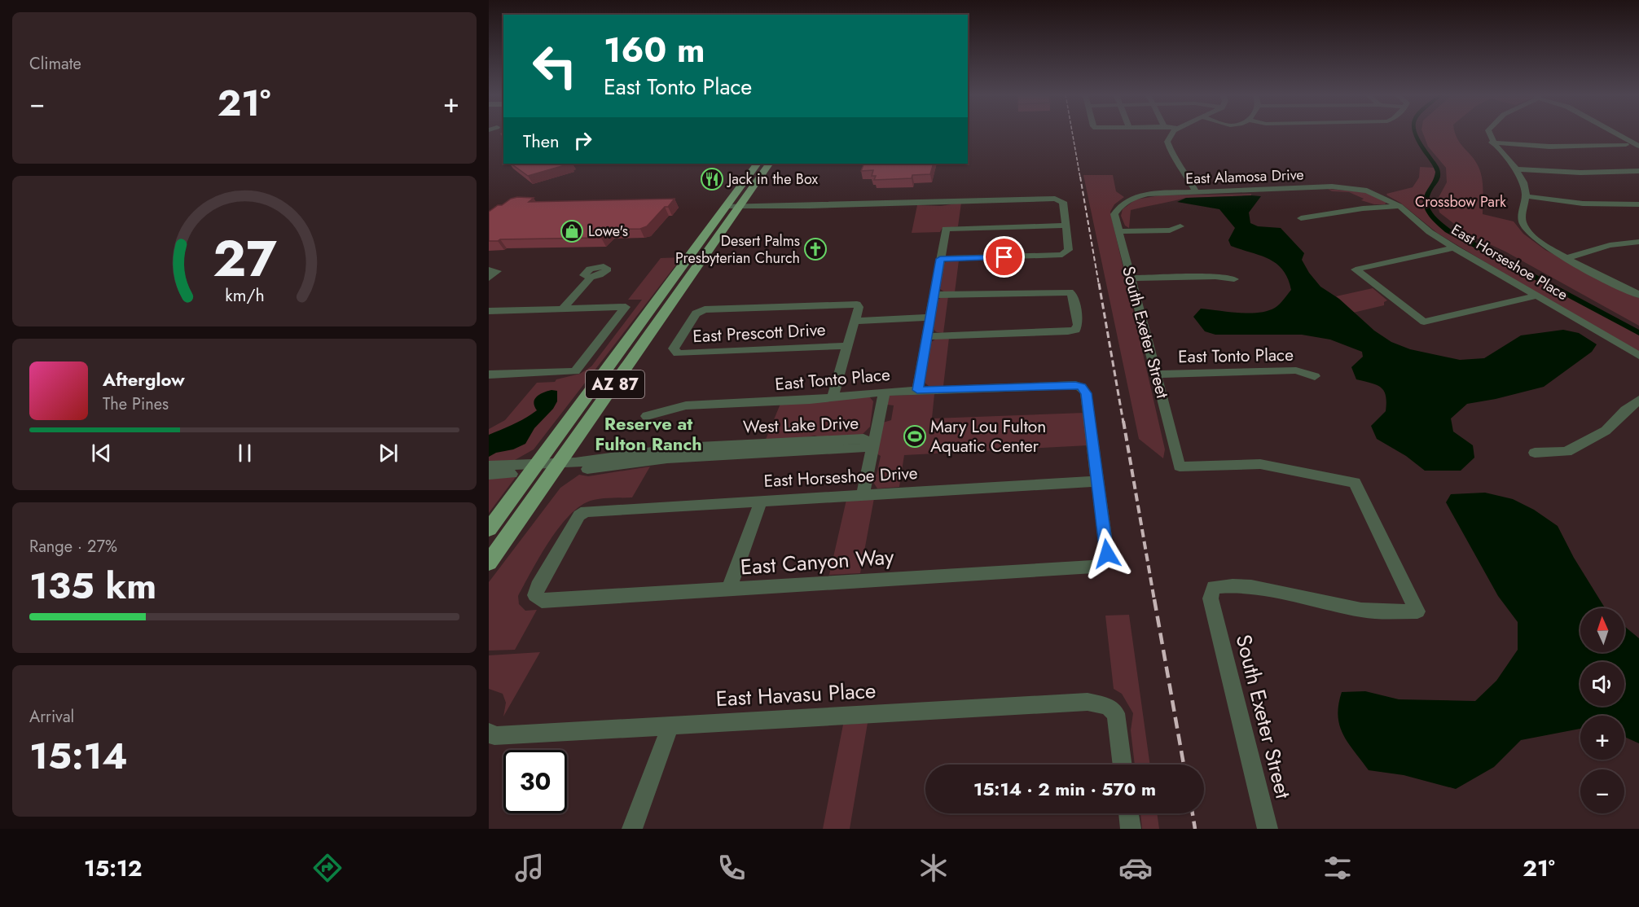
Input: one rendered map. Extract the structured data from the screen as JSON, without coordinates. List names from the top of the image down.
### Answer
{
  "streets": {
    "main road": ["AZ 87"],
    "street": [
      "East Alamosa Drive",
      "East Horseshoe Place",
      "South Exeter Street",
      "East Prescott Drive",
      "East Tonto Place",
      "West Lake Drive",
      "East Horseshoe Drive",
      "East Canyon Way",
      "East Havasu Place"
    ]
  },
  "crossings": [
    ["East Alamosa Drive", "East Horseshoe Place"],
    ["East Alamosa Drive", "South Exeter Street"],
    ["South Exeter Street", "East Tonto Place"],
    ["East Tonto Place", "East Horseshoe Drive"],
    ["East Tonto Place", "East Canyon Way"],
    ["AZ 87", "West Lake Drive"],
    ["East Horseshoe Drive", "East Canyon Way"]
  ],
  "districts": ["Reserve at Fulton Ranch"],
  "parks": ["Crossbow Park"],
  "places": {
    "restaurant": ["Jack in the Box"],
    "shop": ["Lowe's"],
    "church": ["Desert Palms Presbyterian Church"],
    "sports": ["Mary Lou Fulton Aquatic Center"]
  },
  "north": "top",
  "page": {
    "tile": [
      "Climate",
      ["Range · 27%", "135 km"],
      ["Arrival", "15:14"]
    ],
    "turn": ["160 m", "East Tonto Place"],
    "heat": ["−", "21°", "+"],
    "then": "Then",
    "song": ["Afterglow", "The Pines"],
    "map_buttons": ["+", "−"],
    "limit": "30",
    "trip": "15:14 · 2 min · 570 m",
    "tabs": ["15:12", "21°"],
    "gauge": ["27", "km/h"]
  }
}
